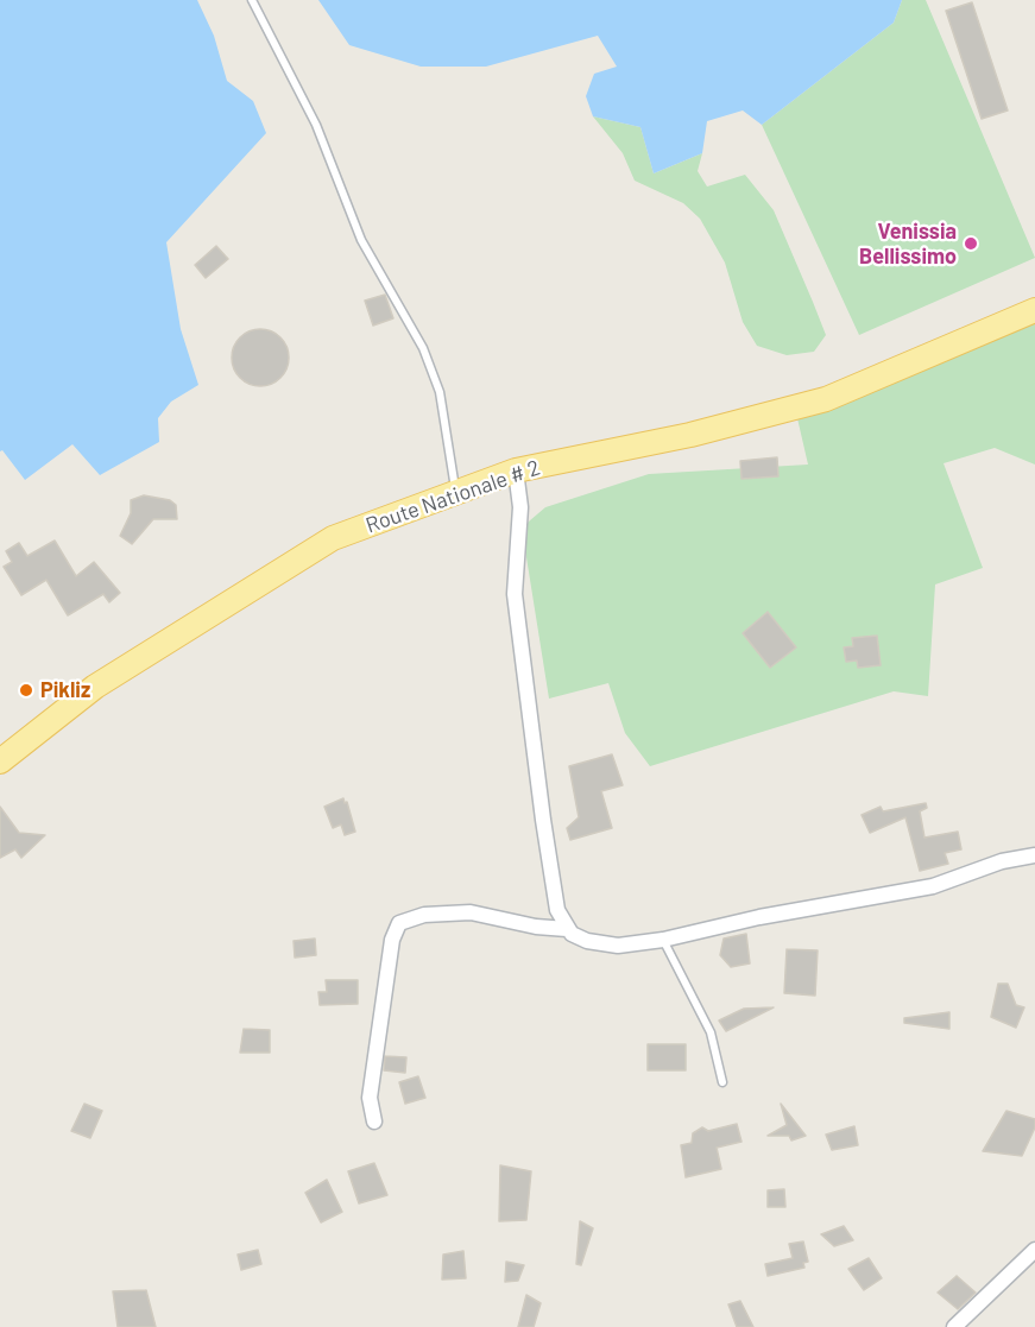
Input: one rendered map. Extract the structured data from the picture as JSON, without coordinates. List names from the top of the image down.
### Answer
{
  "streets": {
    "main road": ["Route Nationale # 2"]
  },
  "places": ["Venissia Bellissimo", "Pikliz"]
}
